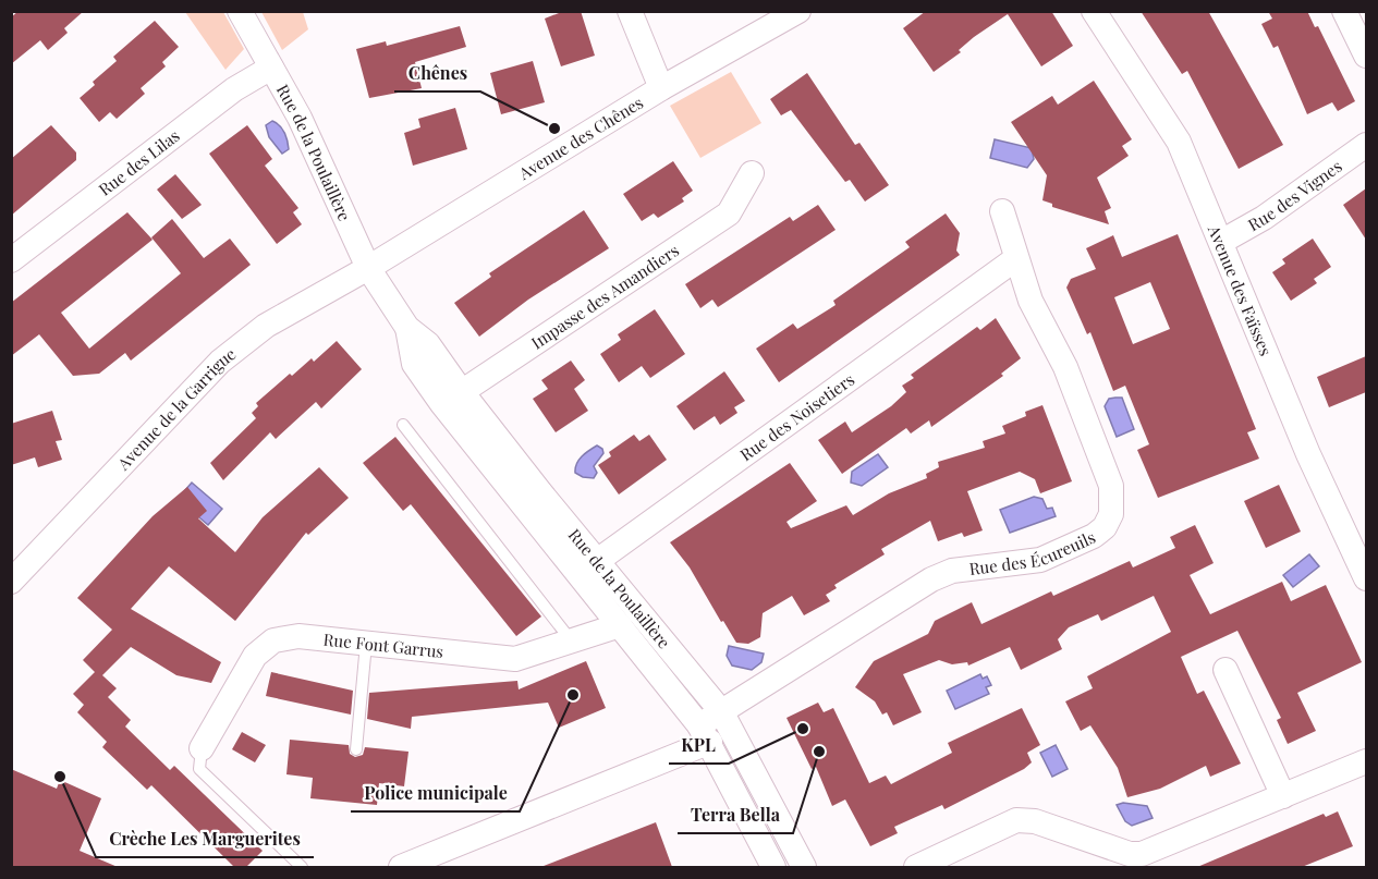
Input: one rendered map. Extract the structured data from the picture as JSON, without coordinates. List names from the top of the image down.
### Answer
{
  "streets": {
    "street": [
      "Avenue des Chênes",
      "Rue de la Poulaillère",
      "Rue des Lilas",
      "Rue des Vignes",
      "Avenue des Faïsses",
      "Impasse des Amandiers",
      "Avenue de la Garrigue",
      "Rue des Noisetiers",
      "Rue des Écureuils",
      "Rue Font Garrus"
    ]
  },
  "crossings": [
    ["Avenue des Chênes", "Rue de la Poulaillère"],
    ["Avenue des Chênes", "Avenue de la Garrigue"],
    ["Rue de la Poulaillère", "Rue des Lilas"],
    ["Rue de la Poulaillère", "Impasse des Amandiers"],
    ["Rue de la Poulaillère", "Avenue de la Garrigue"],
    ["Rue de la Poulaillère", "Rue des Noisetiers"],
    ["Rue de la Poulaillère", "Rue des Écureuils"],
    ["Rue de la Poulaillère", "Rue Font Garrus"],
    ["Rue des Vignes", "Avenue des Faïsses"],
    ["Rue des Noisetiers", "Rue des Écureuils"]
  ],
  "places": [
    "Chênes",
    "Police municipale",
    "KPL",
    "Terra Bella",
    "Crèche Les Marguerites"
  ]
}
